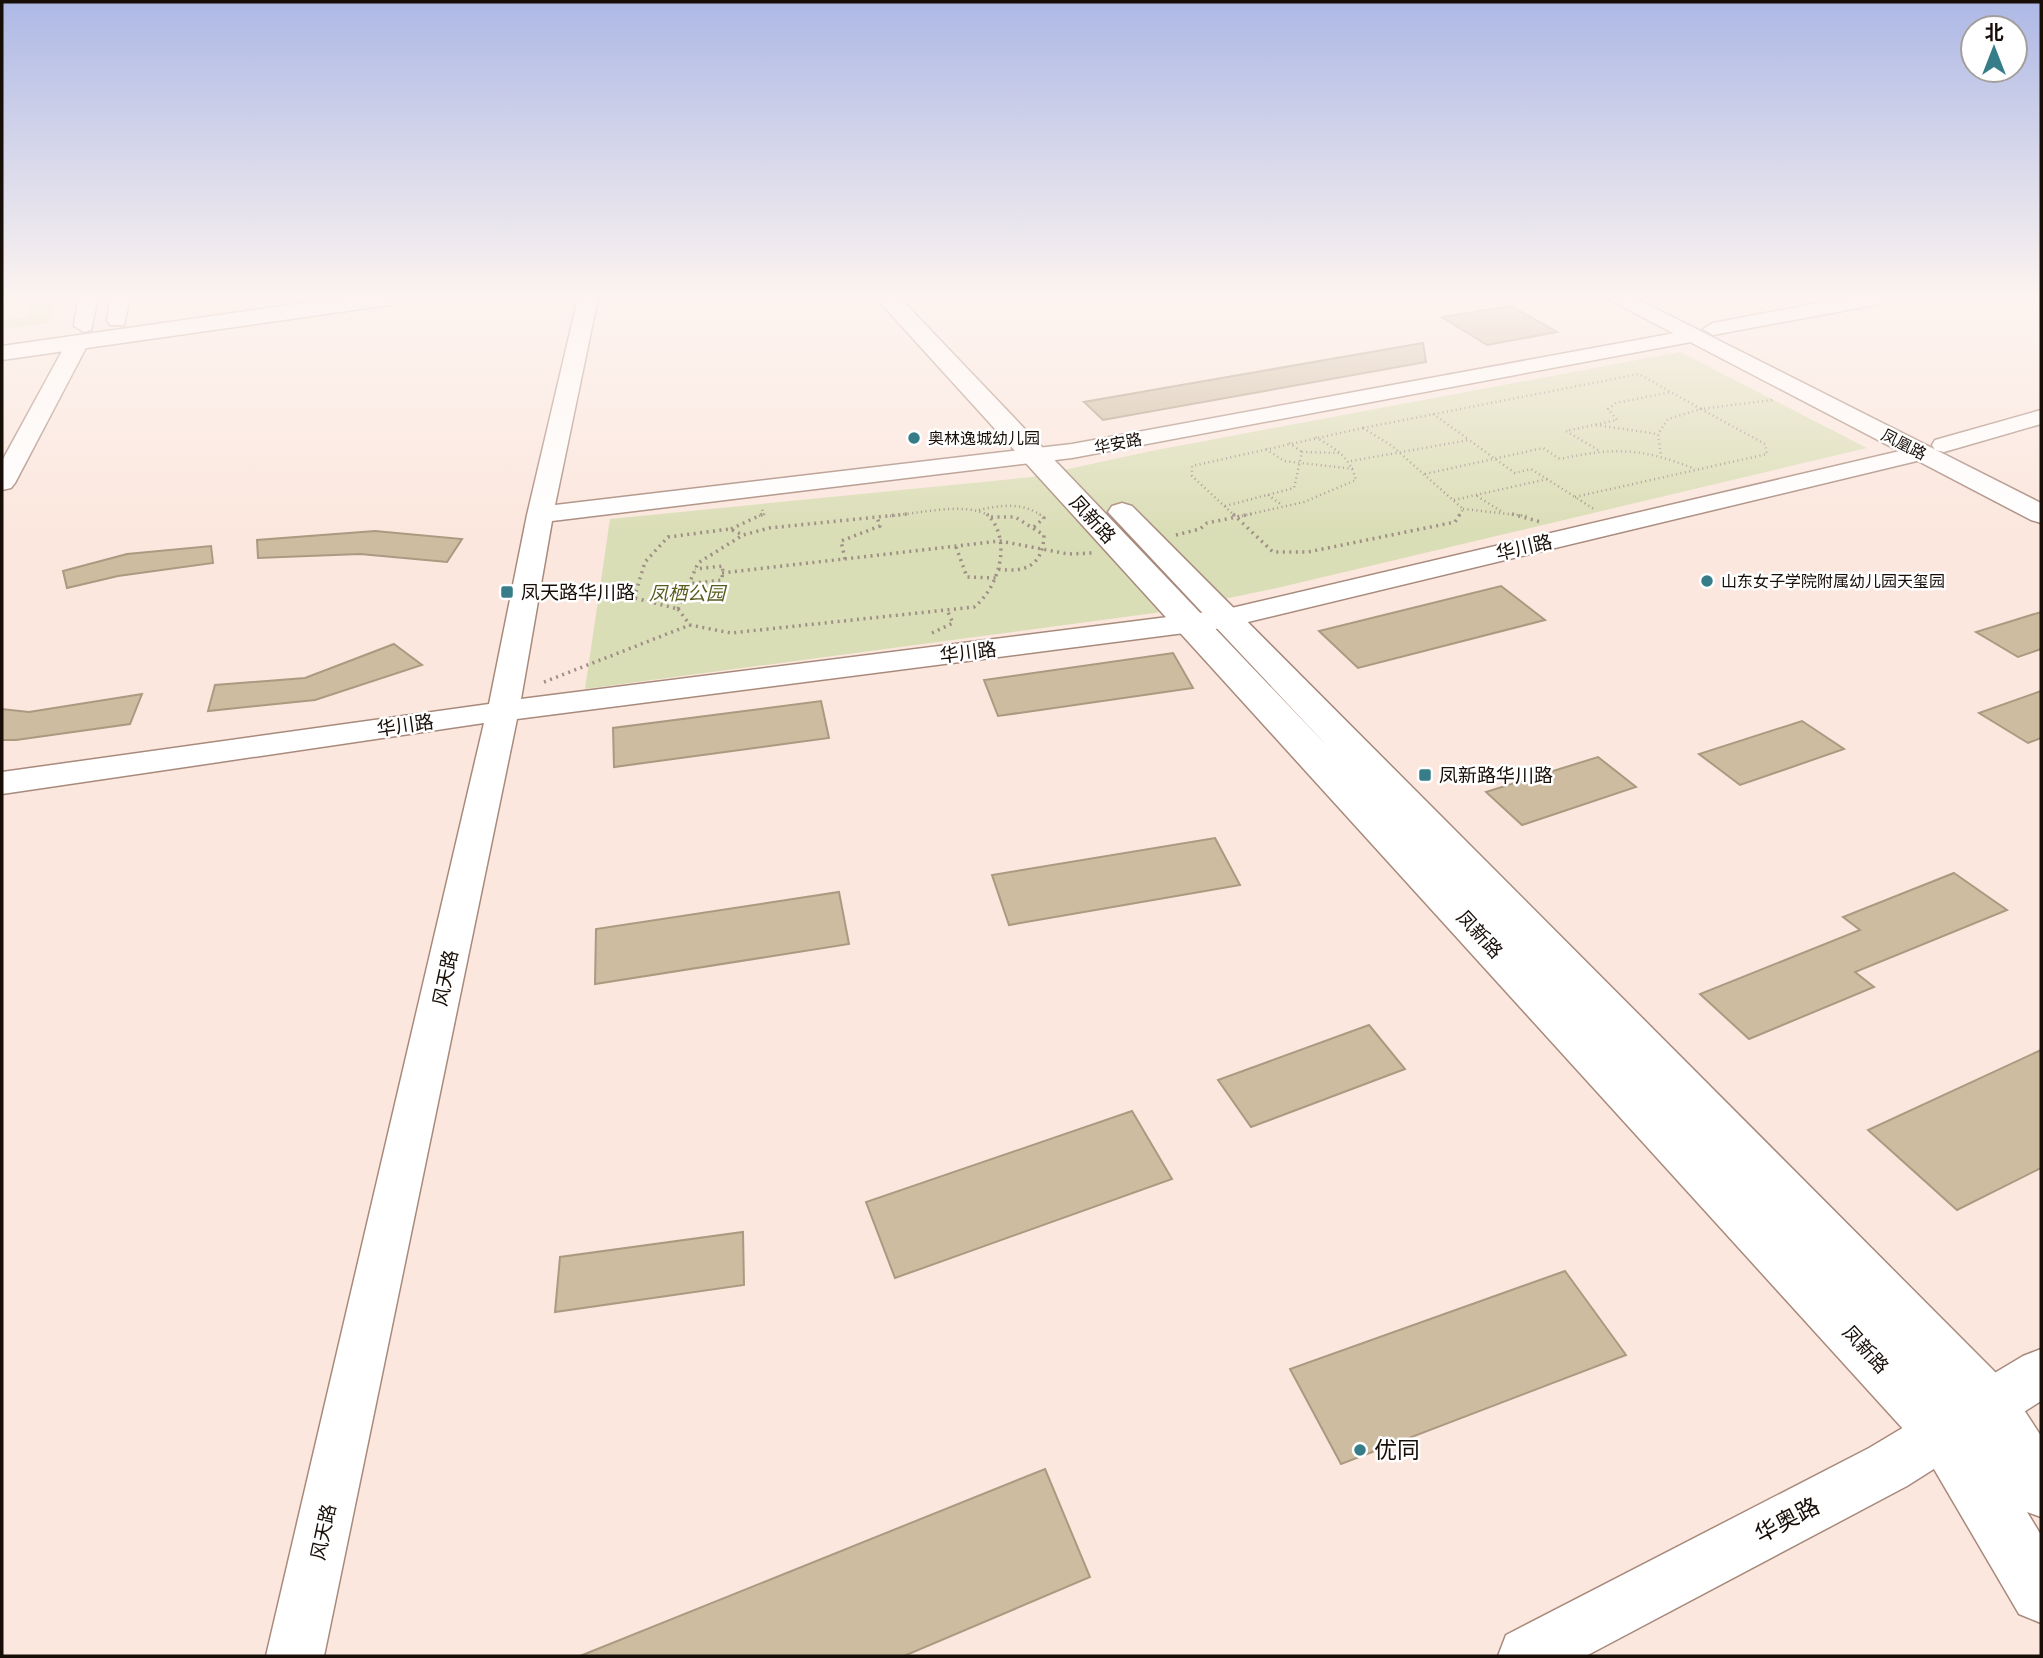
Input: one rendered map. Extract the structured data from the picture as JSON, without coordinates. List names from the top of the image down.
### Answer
{
  "streets": {
    "main road": ["凤凰路", "凤新路"],
    "street": [
      "华安路",
      "华川路",
      "风天路",
      "华奥路"
    ]
  },
  "crossings": [
    ["华安路", "凤新路"],
    ["华安路", "风天路"],
    ["凤凰路", "华川路"],
    ["凤新路", "华川路"],
    ["凤新路", "华奥路"],
    ["华川路", "风天路"]
  ],
  "parks": ["凤栖公园"],
  "places": {
    "other": ["奥林逸城幼儿园", "山东女子学院附属幼儿园天玺园", "优同"],
    "transit": ["凤天路华川路", "凤新路华川路"]
  },
  "north": "top"
}
